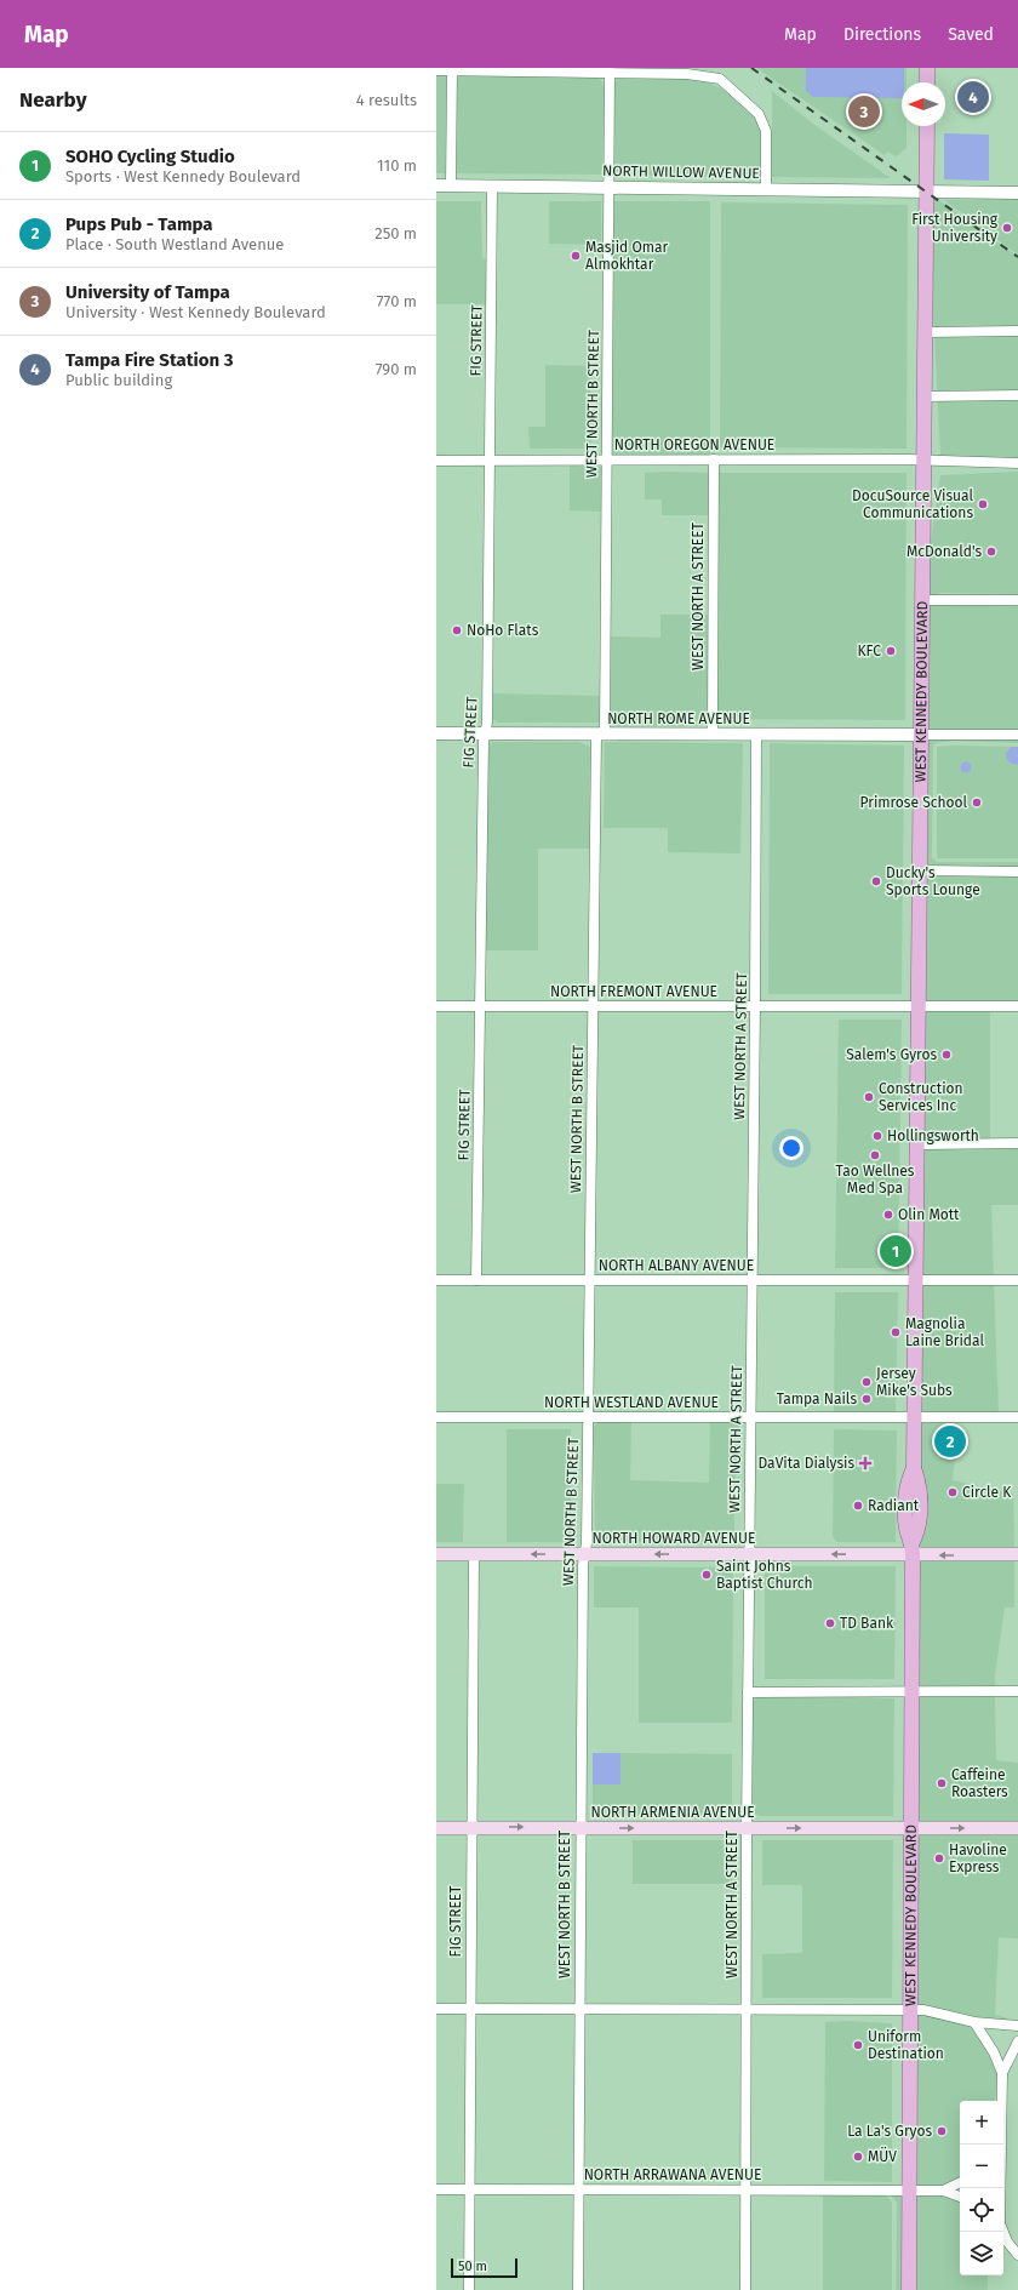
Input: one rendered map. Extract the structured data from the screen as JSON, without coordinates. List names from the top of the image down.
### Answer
{
  "streets": {
    "main road": ["WEST KENNEDY BOULEVARD", "NORTH HOWARD AVENUE", "NORTH ARMENIA AVENUE"],
    "street": [
      "NORTH WILLOW AVENUE",
      "FIG STREET",
      "WEST NORTH B STREET",
      "NORTH OREGON AVENUE",
      "WEST NORTH A STREET",
      "NORTH ROME AVENUE",
      "NORTH FREMONT AVENUE",
      "NORTH ALBANY AVENUE",
      "NORTH WESTLAND AVENUE",
      "NORTH ARRAWANA AVENUE"
    ]
  },
  "crossings": [
    ["NORTH WILLOW AVENUE", "FIG STREET"],
    ["NORTH WILLOW AVENUE", "WEST NORTH B STREET"],
    ["NORTH WILLOW AVENUE", "WEST KENNEDY BOULEVARD"],
    ["FIG STREET", "NORTH OREGON AVENUE"],
    ["FIG STREET", "NORTH ROME AVENUE"],
    ["FIG STREET", "NORTH FREMONT AVENUE"],
    ["FIG STREET", "NORTH ALBANY AVENUE"],
    ["FIG STREET", "NORTH HOWARD AVENUE"],
    ["FIG STREET", "NORTH ARMENIA AVENUE"],
    ["FIG STREET", "NORTH ARRAWANA AVENUE"],
    ["WEST NORTH B STREET", "NORTH OREGON AVENUE"],
    ["WEST NORTH B STREET", "NORTH ROME AVENUE"],
    ["WEST NORTH B STREET", "NORTH FREMONT AVENUE"],
    ["WEST NORTH B STREET", "NORTH ALBANY AVENUE"],
    ["WEST NORTH B STREET", "NORTH WESTLAND AVENUE"],
    ["WEST NORTH B STREET", "NORTH HOWARD AVENUE"],
    ["WEST NORTH B STREET", "NORTH ARMENIA AVENUE"],
    ["WEST NORTH B STREET", "NORTH ARRAWANA AVENUE"],
    ["NORTH OREGON AVENUE", "WEST NORTH A STREET"],
    ["NORTH OREGON AVENUE", "WEST KENNEDY BOULEVARD"],
    ["WEST NORTH A STREET", "NORTH ROME AVENUE"],
    ["WEST NORTH A STREET", "NORTH FREMONT AVENUE"],
    ["WEST NORTH A STREET", "NORTH ALBANY AVENUE"],
    ["WEST NORTH A STREET", "NORTH WESTLAND AVENUE"],
    ["WEST NORTH A STREET", "NORTH HOWARD AVENUE"],
    ["WEST NORTH A STREET", "NORTH ARMENIA AVENUE"],
    ["WEST NORTH A STREET", "NORTH ARRAWANA AVENUE"],
    ["WEST KENNEDY BOULEVARD", "NORTH ROME AVENUE"],
    ["WEST KENNEDY BOULEVARD", "NORTH FREMONT AVENUE"],
    ["WEST KENNEDY BOULEVARD", "NORTH ALBANY AVENUE"],
    ["WEST KENNEDY BOULEVARD", "NORTH WESTLAND AVENUE"],
    ["WEST KENNEDY BOULEVARD", "NORTH HOWARD AVENUE"],
    ["WEST KENNEDY BOULEVARD", "NORTH ARMENIA AVENUE"],
    ["WEST KENNEDY BOULEVARD", "NORTH ARRAWANA AVENUE"]
  ],
  "one_way": ["NORTH HOWARD AVENUE", "NORTH ARMENIA AVENUE"],
  "places": {
    "other": [
      "First Housing University",
      "Masjid Omar Almokhtar",
      "DocuSource Visual Communications",
      "McDonald's",
      "NoHo Flats",
      "KFC",
      "Primrose School",
      "Ducky's Sports Lounge",
      "Salem's Gyros",
      "Construction Services Inc",
      "Hollingsworth",
      "Tao Wellnes Med Spa",
      "Olin Mott",
      "Magnolia Laine Bridal",
      "Jersey Mike's Subs",
      "Tampa Nails",
      "Circle K",
      "Radiant",
      "Saint Johns Baptist Church",
      "TD Bank",
      "Caffeine Roasters",
      "Havoline Express",
      "Uniform Destination",
      "La La's Gryos",
      "MÜV"
    ],
    "health": ["DaVita Dialysis"]
  },
  "scale_bar": "50 m",
  "north": "left",
  "page": {
    "header": "Map",
    "nav": ["Map", "Directions", "Saved"],
    "heading": ["Nearby", "4 results"],
    "pins": [
      "4",
      "3",
      "1",
      "2"
    ],
    "list": [
      {
        "mark": "1",
        "name": "SOHO Cycling Studio",
        "note": "Sports · West Kennedy Boulevard",
        "value": "110 m"
      },
      {
        "mark": "2",
        "name": "Pups Pub - Tampa",
        "note": "Place · South Westland Avenue",
        "value": "250 m"
      },
      {
        "mark": "3",
        "name": "University of Tampa",
        "note": "University · West Kennedy Boulevard",
        "value": "770 m"
      },
      {
        "mark": "4",
        "name": "Tampa Fire Station 3",
        "note": "Public building",
        "value": "790 m"
      }
    ],
    "map_buttons": ["+", "−"],
    "scale": "50 m"
  }
}
